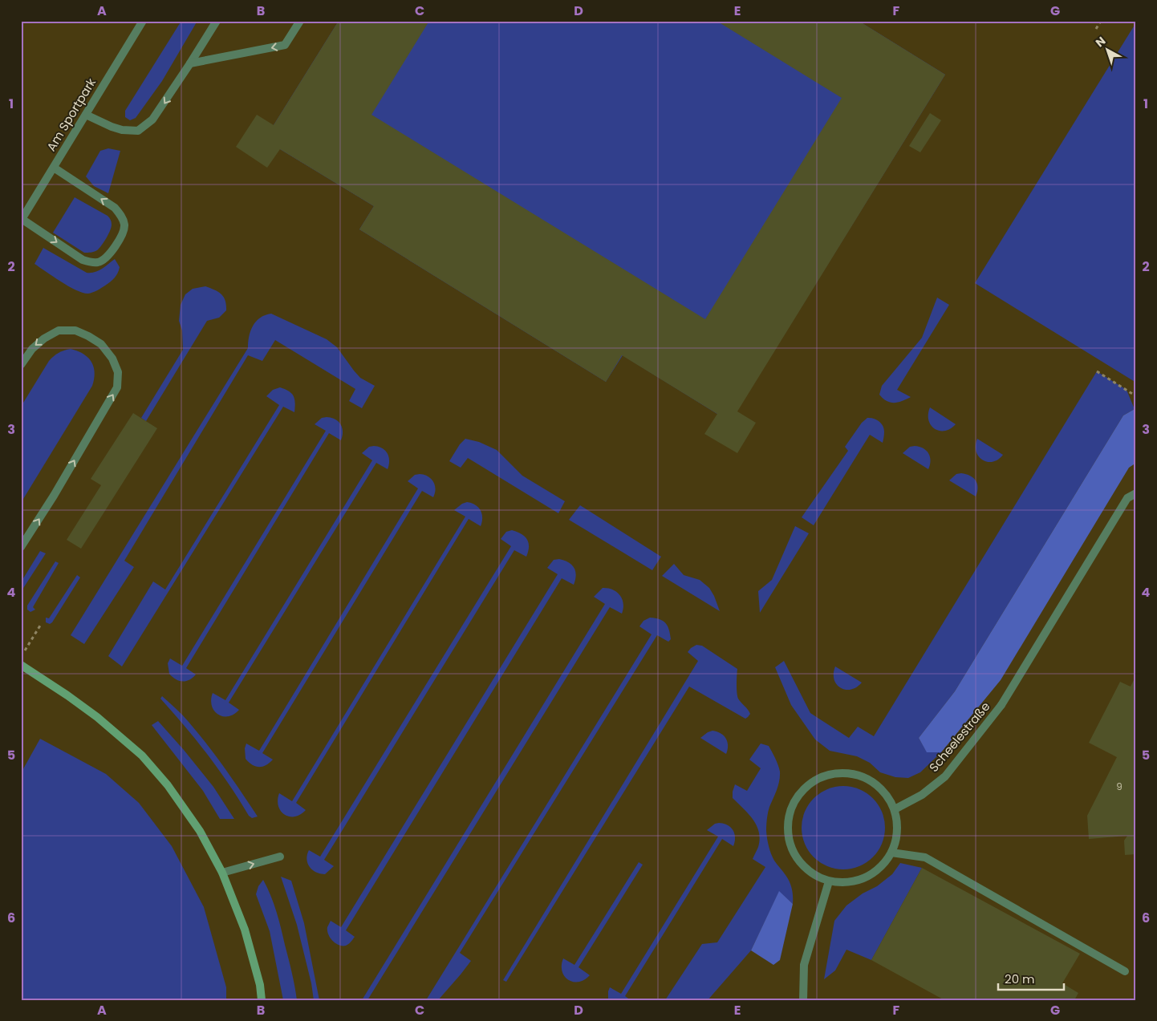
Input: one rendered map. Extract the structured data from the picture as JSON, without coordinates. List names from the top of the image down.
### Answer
{
  "streets": {
    "street": ["Am Sportpark", "Scheelestraße"]
  },
  "house_numbers": ["9"],
  "scale_bar": "20 m",
  "north": "top left",
  "grid": {
    "columns": [
      "A",
      "B",
      "C",
      "D",
      "E",
      "F",
      "G"
    ],
    "rows": [
      "1",
      "2",
      "3",
      "4",
      "5",
      "6"
    ]
  }
}
